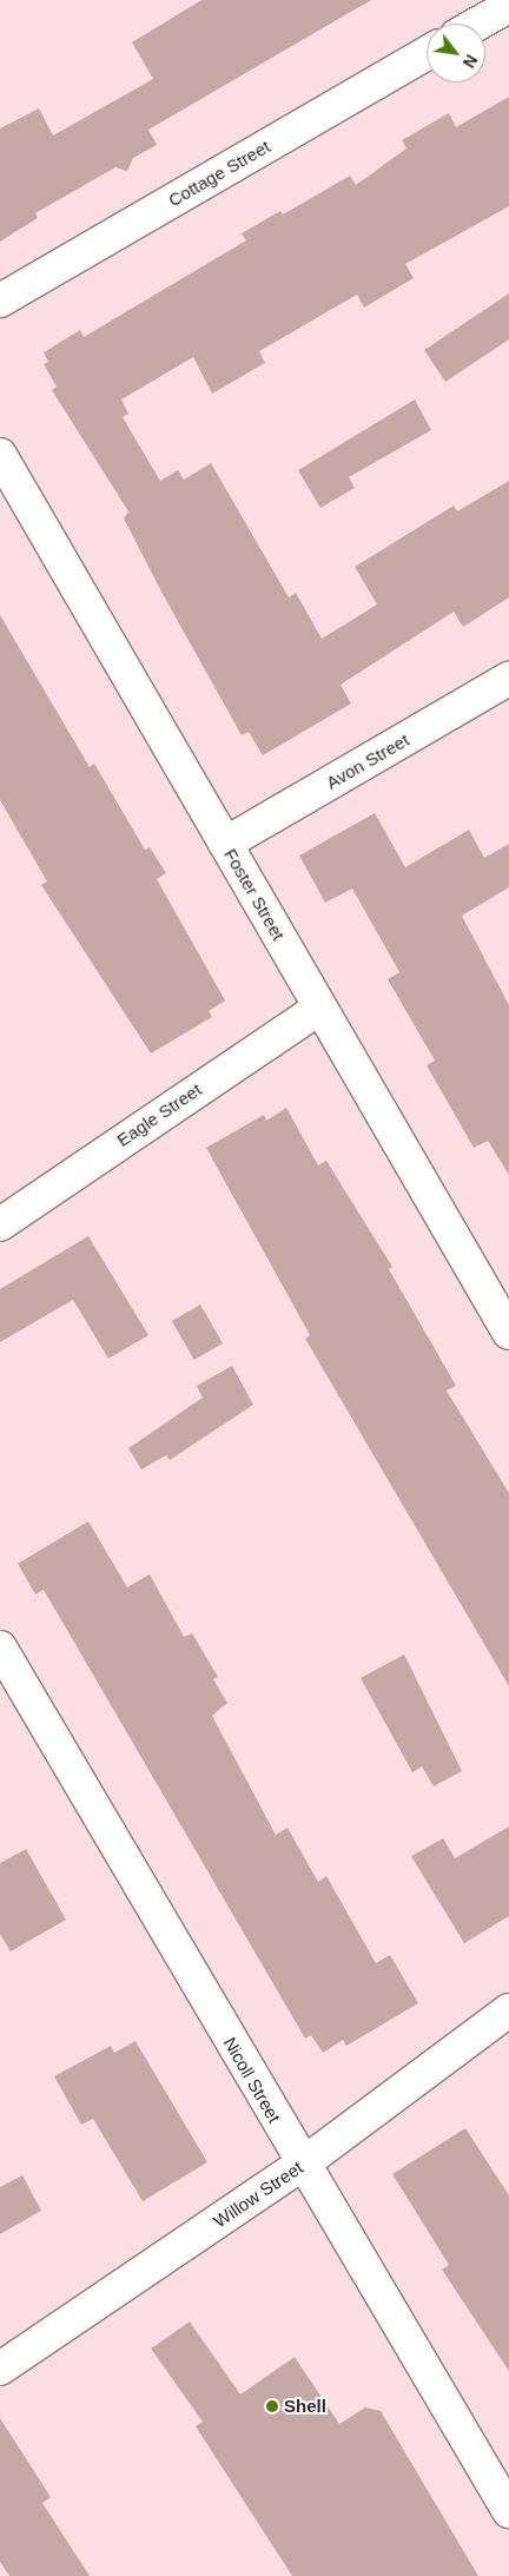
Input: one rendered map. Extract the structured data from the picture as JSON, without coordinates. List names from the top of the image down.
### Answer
{
  "streets": {
    "street": [
      "Cottage Street",
      "Avon Street",
      "Foster Street",
      "Eagle Street",
      "Nicoll Street",
      "Willow Street"
    ]
  },
  "crossings": [
    ["Avon Street", "Foster Street"],
    ["Foster Street", "Eagle Street"],
    ["Nicoll Street", "Willow Street"]
  ],
  "places": ["Shell"],
  "north": "bottom right"
}
